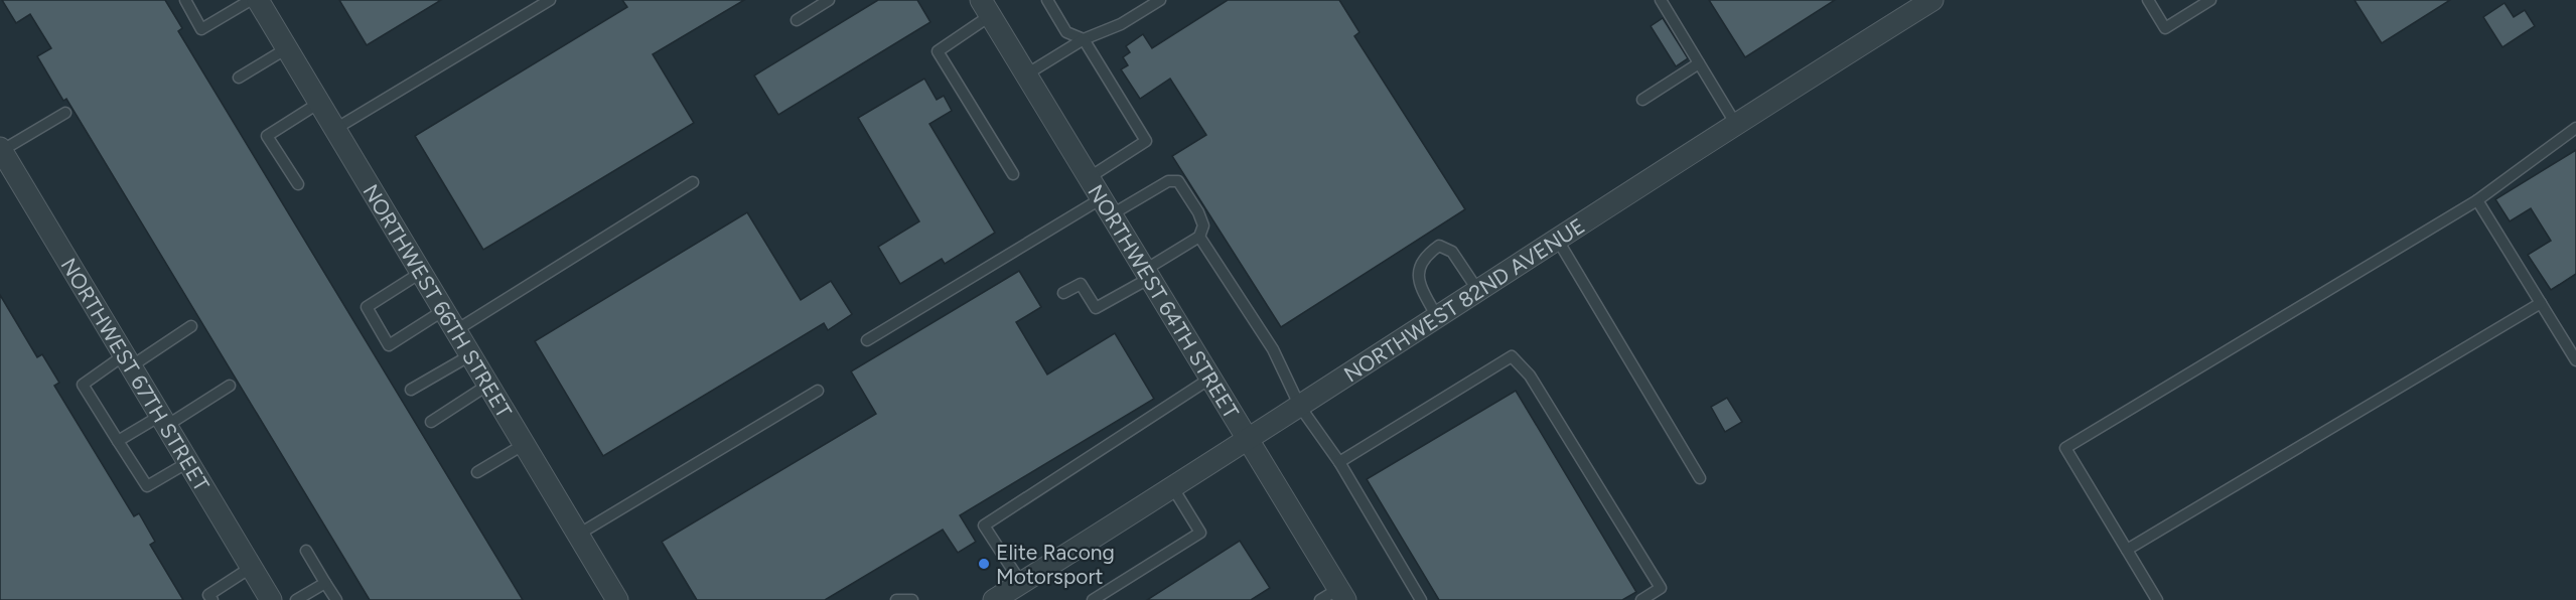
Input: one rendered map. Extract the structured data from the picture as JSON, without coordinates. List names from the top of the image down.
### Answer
{
  "streets": {
    "street": [
      "NORTHWEST 66TH STREET",
      "NORTHWEST 64TH STREET",
      "NORTHWEST 82ND AVENUE",
      "NORTHWEST 67TH STREET"
    ]
  },
  "crossings": [
    ["NORTHWEST 64TH STREET", "NORTHWEST 82ND AVENUE"]
  ],
  "places": ["Elite Racong Motorsport"]
}
